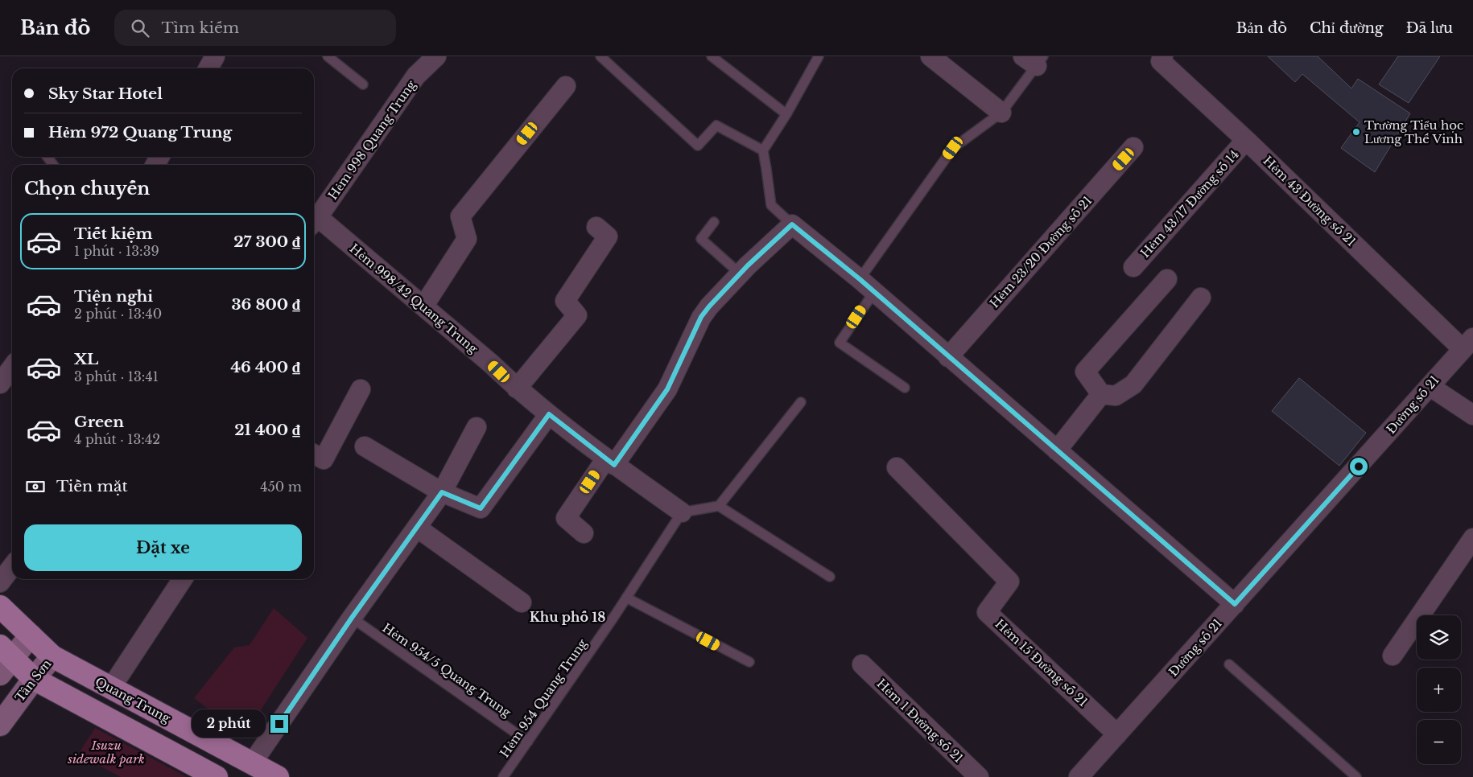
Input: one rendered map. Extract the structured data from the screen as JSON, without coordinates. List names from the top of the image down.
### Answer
{
  "streets": {
    "main road": ["Quang Trung"],
    "street": [
      "Hẻm 998 Quang Trung",
      "Hẻm 43 Đường số 21",
      "Hẻm 43/17 Đường số 14",
      "Hẻm 23/20 Đường số 21",
      "Hẻm 998/42 Quang Trung",
      "Đường số 21",
      "Hẻm 15 Đường số 21",
      "Tân Sơn",
      "Hẻm 1 Đường số 21"
    ],
    "lane": ["Hẻm 954/5 Quang Trung", "Hẻm 954 Quang Trung"]
  },
  "crossings": [
    ["Hẻm 998 Quang Trung", "Hẻm 998/42 Quang Trung"],
    ["Hẻm 43 Đường số 21", "Hẻm 43/17 Đường số 14"],
    ["Hẻm 43 Đường số 21", "Đường số 21"],
    ["Hẻm 998/42 Quang Trung", "Hẻm 954 Quang Trung"],
    ["Đường số 21", "Hẻm 15 Đường số 21"],
    ["Hẻm 954/5 Quang Trung", "Hẻm 954 Quang Trung"],
    ["Tân Sơn", "Quang Trung"]
  ],
  "districts": ["Khu phố 18"],
  "parks": ["Isuzu sidewalk park"],
  "places": ["Trường Tiểu học Lương Thế Vinh"],
  "page": {
    "header": "Bản đồ",
    "search": "Tìm kiếm",
    "nav": ["Bản đồ", "Chỉ đường", "Đã lưu"],
    "banner": ["Sky Star Hotel", "Hẻm 972 Quang Trung"],
    "heading": "Chọn chuyến",
    "list": [
      {
        "name": "Tiết kiệm",
        "note": "1 phút · 13:39",
        "value": "27 300 ₫"
      },
      {
        "name": "Tiện nghi",
        "note": "2 phút · 13:40",
        "value": "36 800 ₫"
      },
      {
        "name": "XL",
        "note": "3 phút · 13:41",
        "value": "46 400 ₫"
      },
      {
        "name": "Green",
        "note": "4 phút · 13:42",
        "value": "21 400 ₫"
      }
    ],
    "pay": ["Tiền mặt", "450 m"],
    "buttons": "Đặt xe",
    "map_buttons": ["+", "−"],
    "bubble": "2 phút"
  }
}
